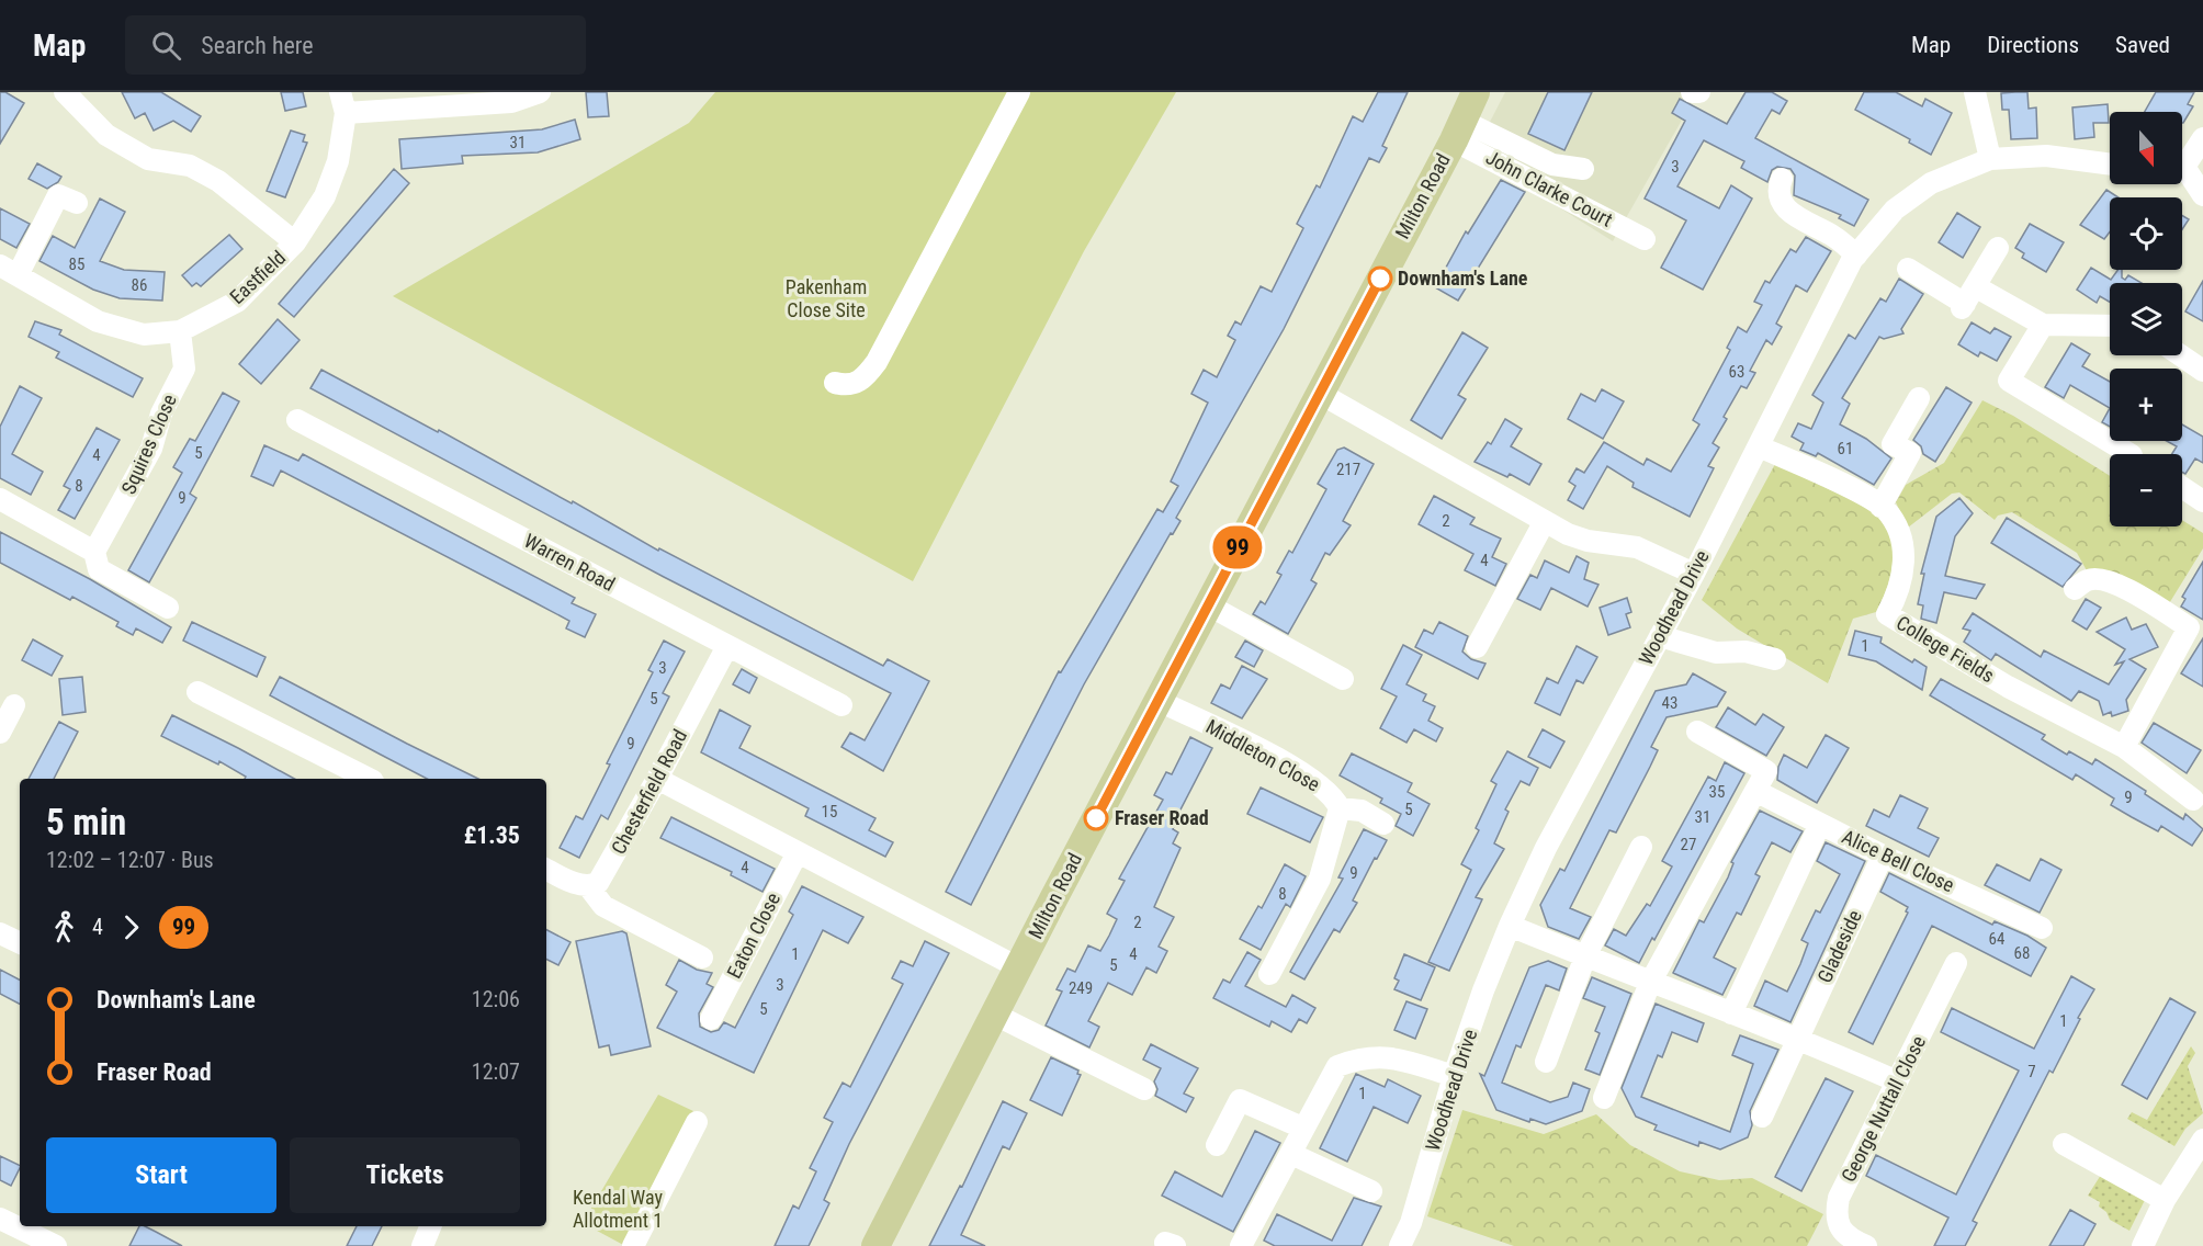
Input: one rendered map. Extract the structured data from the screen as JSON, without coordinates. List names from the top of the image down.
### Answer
{
  "streets": {
    "main road": ["Milton Road"],
    "street": [
      "John Clarke Court",
      "Eastfield",
      "Squires Close",
      "Warren Road",
      "Woodhead Drive",
      "College Fields",
      "Middleton Close",
      "Chesterfield Road",
      "Alice Bell Close",
      "Eaton Close",
      "Gladeside",
      "George Nuttall Close"
    ]
  },
  "crossings": [
    ["John Clarke Court", "Milton Road"],
    ["Milton Road", "Middleton Close"],
    ["Eastfield", "Squires Close"],
    ["Warren Road", "Chesterfield Road"],
    ["Woodhead Drive", "College Fields"],
    ["Alice Bell Close", "Gladeside"]
  ],
  "parks": ["Pakenham Close Site", "Kendal Way Allotment 1"],
  "places": ["Downham's Lane", "Fraser Road"],
  "lines": ["bus line 99"],
  "house_numbers": [
    "31",
    "3",
    "85",
    "86",
    "63",
    "61",
    "5",
    "4",
    "217",
    "8",
    "9",
    "2",
    "4",
    "1",
    "3",
    "5",
    "43",
    "9",
    "35",
    "9",
    "5",
    "15",
    "31",
    "27",
    "4",
    "9",
    "8",
    "2",
    "64",
    "68",
    "1",
    "4",
    "5",
    "3",
    "249",
    "5",
    "1",
    "7",
    "1"
  ],
  "north": "bottom",
  "page": {
    "header": "Map",
    "search": "Search here",
    "nav": ["Map", "Directions", "Saved"],
    "on_map": "99",
    "map_buttons": ["+", "−"],
    "heading": ["5 min", "12:02 – 12:07 · Bus", "£1.35"],
    "legs": ["4", "99"],
    "list": [
      {
        "name": "Downham's Lane",
        "value": "12:06"
      },
      {
        "name": "Fraser Road",
        "value": "12:07"
      }
    ],
    "buttons": ["Start", "Tickets"]
  }
}
